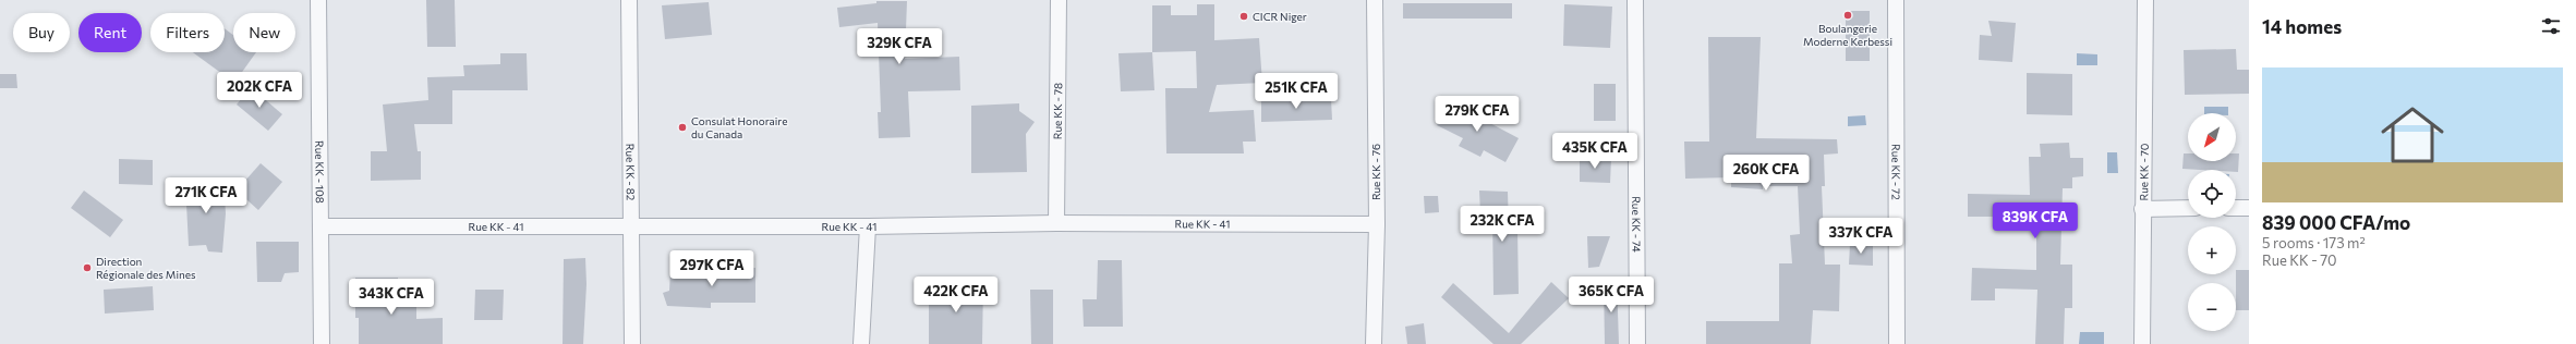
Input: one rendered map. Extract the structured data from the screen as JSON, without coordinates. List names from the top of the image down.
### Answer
{
  "streets": {
    "street": [
      "Rue KK - 78",
      "Rue KK - 108",
      "Rue KK - 82",
      "Rue KK - 76",
      "Rue KK - 72",
      "Rue KK - 70",
      "Rue KK - 41",
      "Rue KK - 74"
    ]
  },
  "crossings": [
    ["Rue KK - 78", "Rue KK - 41"],
    ["Rue KK - 108", "Rue KK - 41"],
    ["Rue KK - 82", "Rue KK - 41"],
    ["Rue KK - 76", "Rue KK - 41"]
  ],
  "places": [
    "Boulangerie Moderne Kerbessi",
    "CICR Niger",
    "Consulat Honoraire du Canada",
    "Direction Régionale des Mines"
  ],
  "north": "bottom left",
  "page": {
    "heading": "14 homes",
    "chip": [
      "Buy",
      "Rent",
      "Filters",
      "New"
    ],
    "price": [
      "329K CFA",
      "202K CFA",
      "251K CFA",
      "279K CFA",
      "435K CFA",
      "260K CFA",
      "271K CFA",
      "839K CFA",
      "232K CFA",
      "337K CFA",
      "297K CFA",
      "422K CFA",
      "365K CFA",
      "343K CFA"
    ],
    "list": [
      {
        "name": "839 000 CFA/mo",
        "note": "5 rooms · 173 m² · Rue KK - 70"
      }
    ],
    "map_buttons": ["+", "−"]
  }
}
